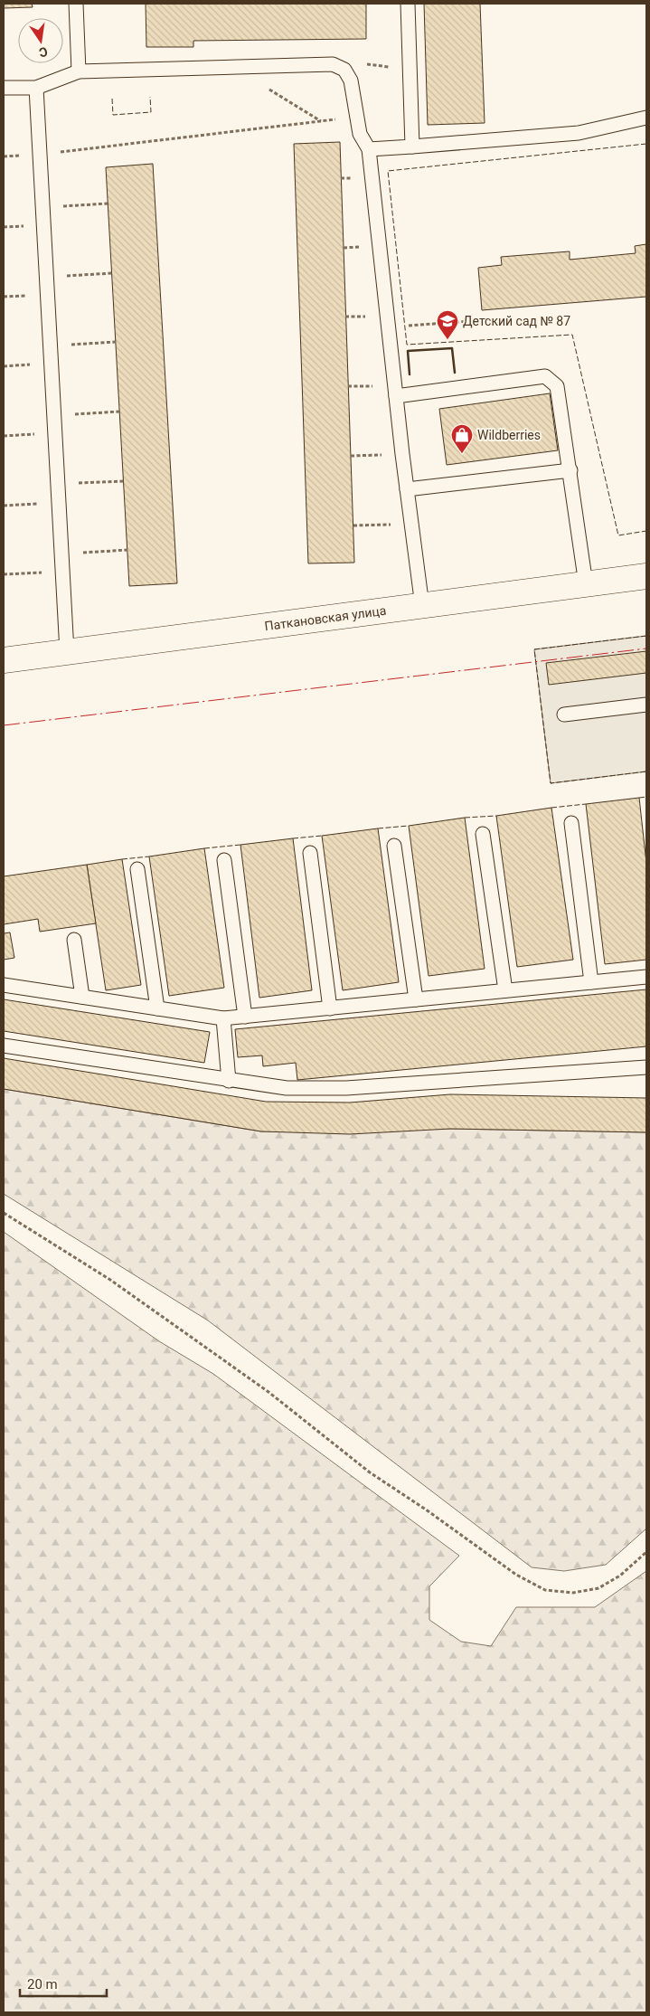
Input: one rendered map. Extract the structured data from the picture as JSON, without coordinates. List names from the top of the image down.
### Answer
{
  "streets": {
    "street": ["Паткановская улица"]
  },
  "places": {
    "school or university": ["Детский сад № 87"],
    "shop": ["Wildberries"]
  },
  "scale_bar": "20 m",
  "north": "bottom"
}
